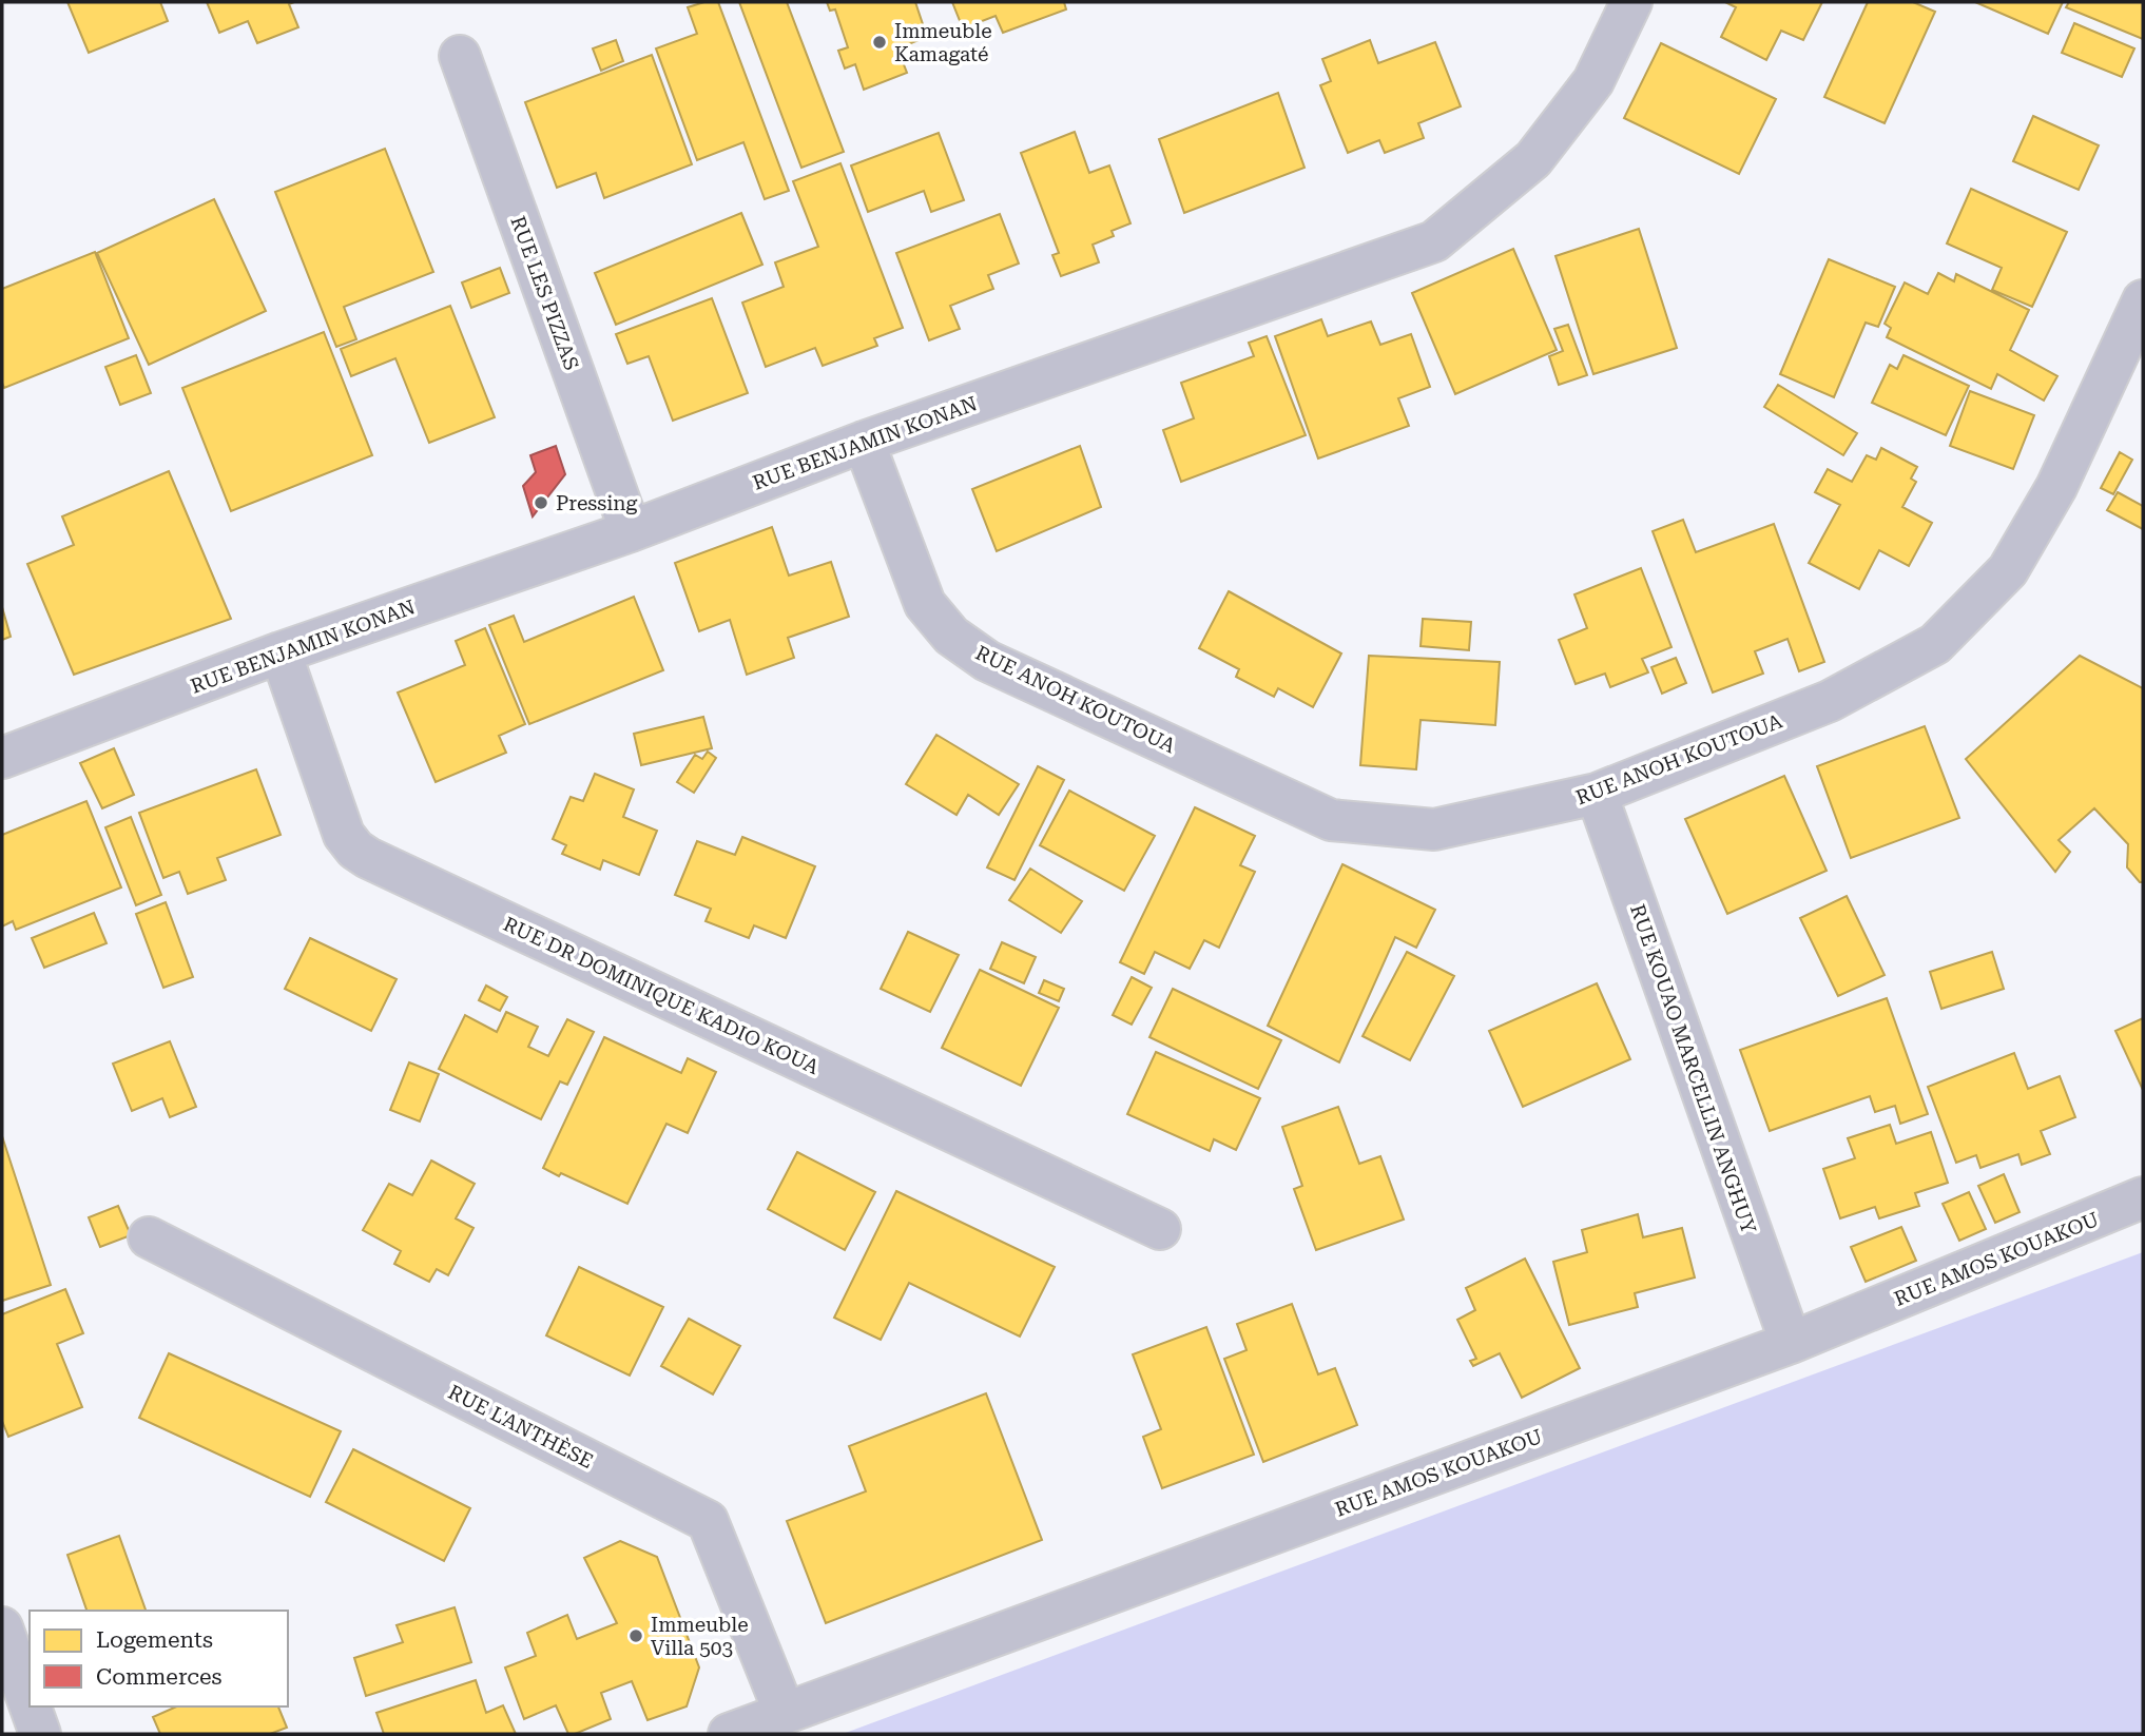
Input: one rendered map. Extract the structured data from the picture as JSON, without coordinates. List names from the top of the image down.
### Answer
{
  "streets": {
    "street": [
      "RUE LES PIZZAS",
      "RUE BENJAMIN KONAN",
      "RUE ANOH KOUTOUA",
      "RUE DR DOMINIQUE KADIO KOUA",
      "RUE KOUAO MARCELLIN ANGHUY",
      "RUE AMOS KOUAKOU",
      "RUE L'ANTHÈSE"
    ]
  },
  "crossings": [
    ["RUE LES PIZZAS", "RUE BENJAMIN KONAN"],
    ["RUE BENJAMIN KONAN", "RUE ANOH KOUTOUA"],
    ["RUE BENJAMIN KONAN", "RUE DR DOMINIQUE KADIO KOUA"],
    ["RUE ANOH KOUTOUA", "RUE KOUAO MARCELLIN ANGHUY"],
    ["RUE KOUAO MARCELLIN ANGHUY", "RUE AMOS KOUAKOU"],
    ["RUE AMOS KOUAKOU", "RUE L'ANTHÈSE"]
  ],
  "places": ["Immeuble Kamagaté", "Pressing", "Immeuble Villa 503"],
  "legend": ["Logements", "Commerces"]
}
